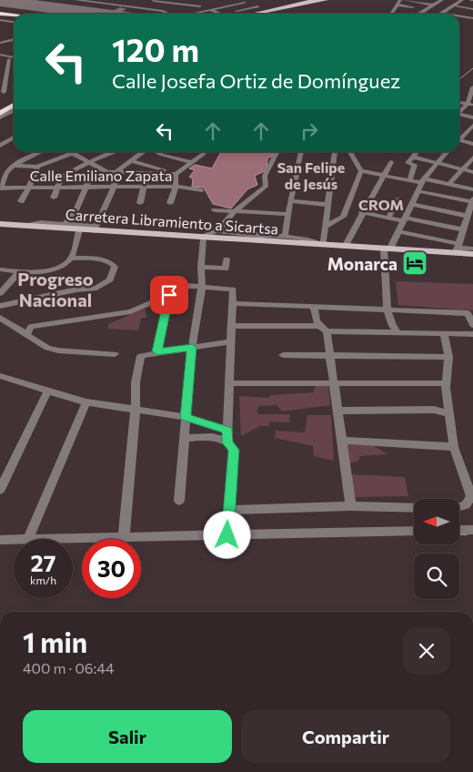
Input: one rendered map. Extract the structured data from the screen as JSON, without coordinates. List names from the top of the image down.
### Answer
{
  "streets": {
    "main road": ["Carretera Libramiento a Sicartsa"],
    "street": ["Calle Emiliano Zapata"]
  },
  "districts": ["San Felipe de Jesús", "CROM", "Progreso Nacional"],
  "places": {
    "hotel": ["Monarca"]
  },
  "north": "left",
  "page": {
    "turn": ["120 m", "Calle Josefa Ortiz de Domínguez"],
    "speed": "27 km/h",
    "limit": "30",
    "heading": ["1 min", "400 m · 06:44"],
    "buttons": ["Salir", "Compartir"]
  }
}
